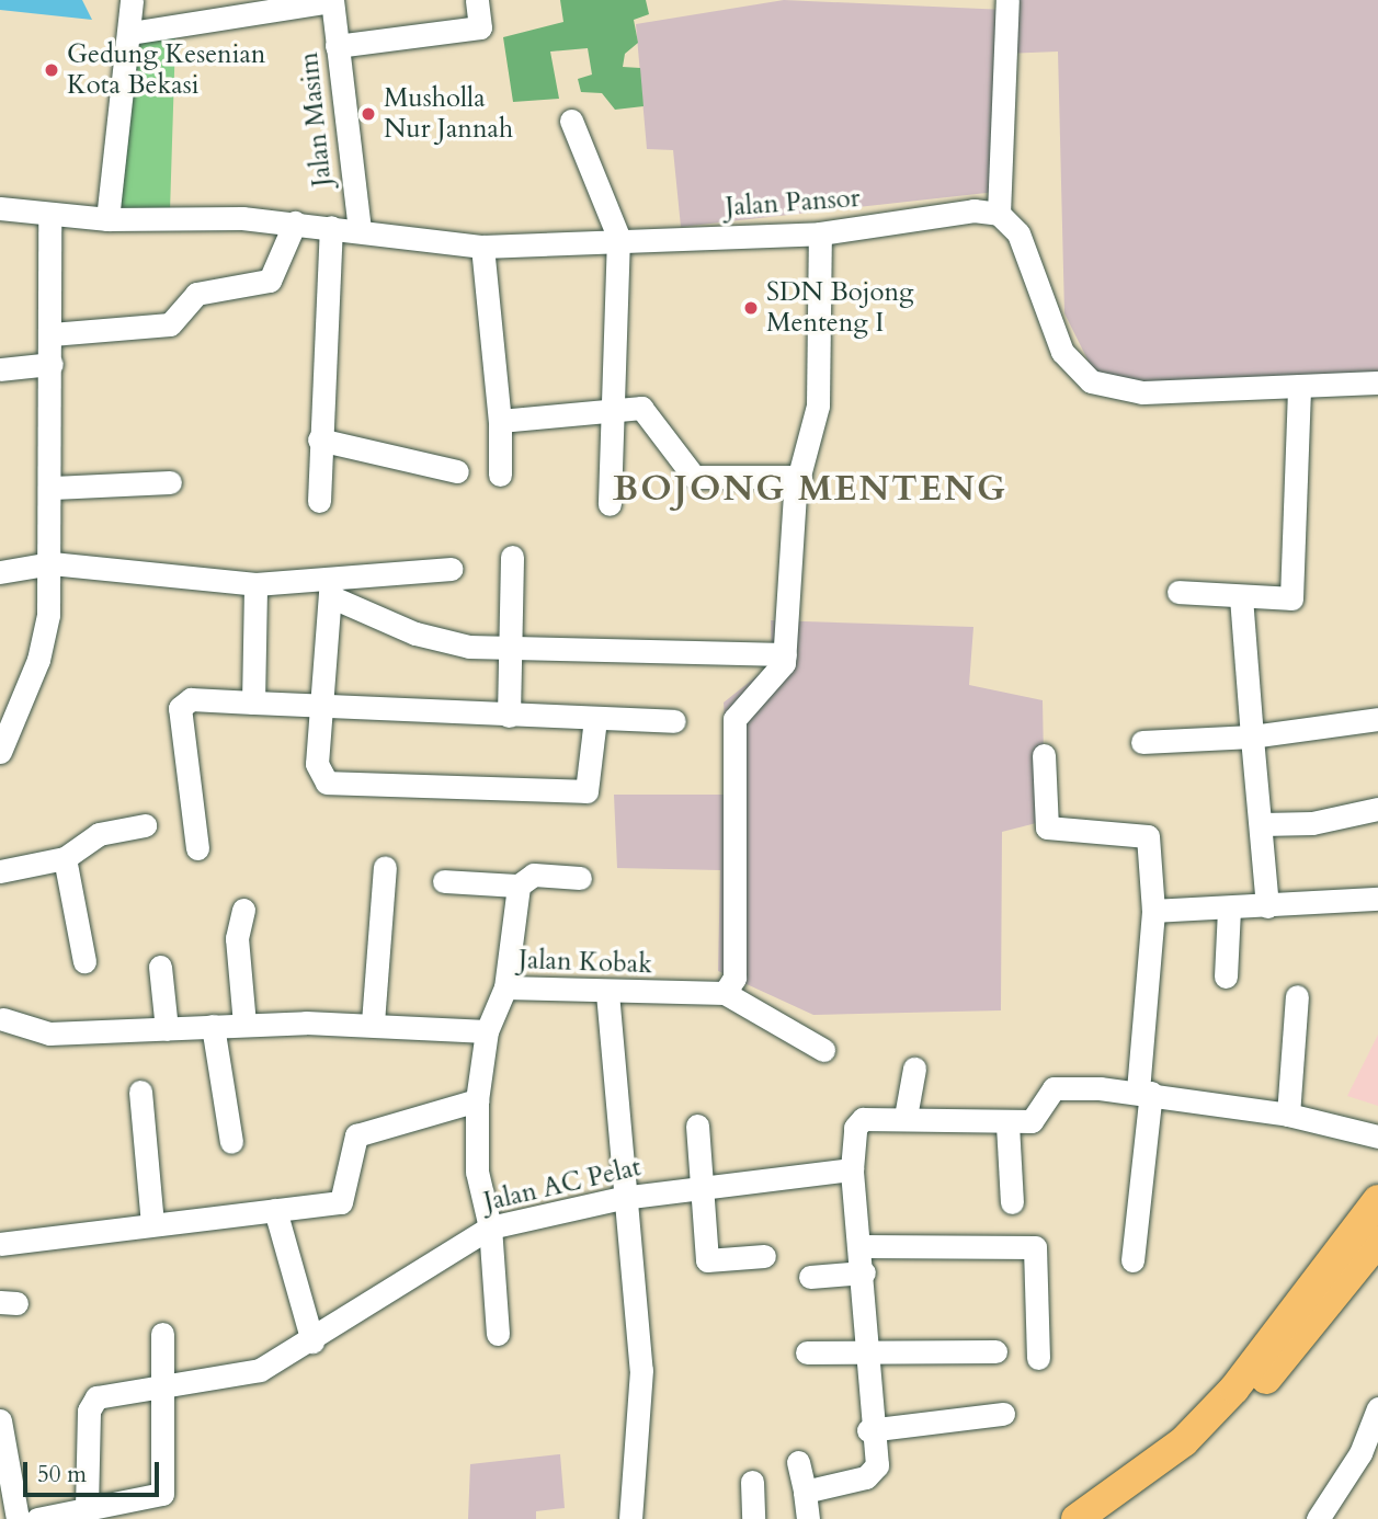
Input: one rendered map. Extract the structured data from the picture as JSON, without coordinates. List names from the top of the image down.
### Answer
{
  "streets": {
    "street": [
      "Jalan Masim",
      "Jalan Pansor",
      "Jalan Kobak",
      "Jalan AC Pelat"
    ]
  },
  "crossings": [
    ["Jalan Masim", "Jalan Pansor"],
    ["Jalan Kobak", "Jalan AC Pelat"]
  ],
  "districts": ["BOJONG MENTENG"],
  "places": ["Gedung Kesenian Kota Bekasi", "Musholla Nur Jannah", "SDN Bojong Menteng I"],
  "scale_bar": "50 m"
}
